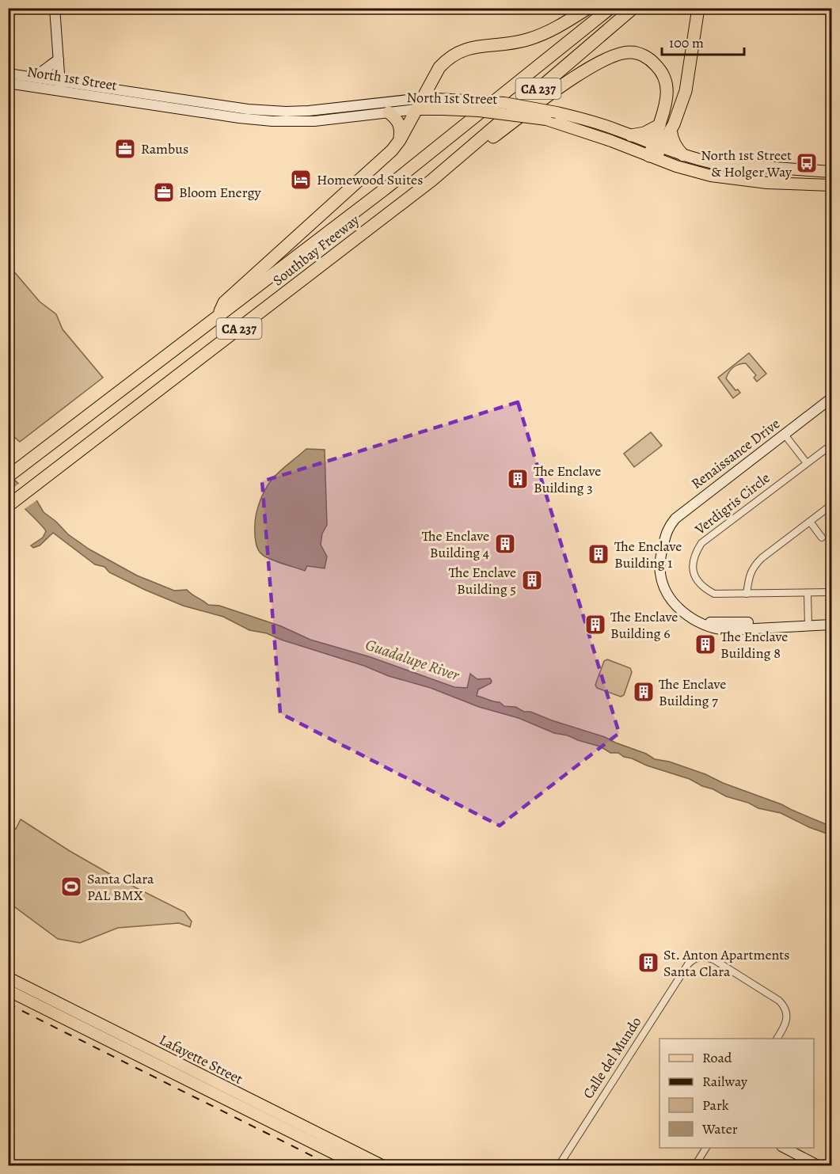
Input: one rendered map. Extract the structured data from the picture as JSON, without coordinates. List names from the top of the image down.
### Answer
{
  "streets": {
    "highway": ["CA 237", "Southbay Freeway"],
    "main road": ["North 1st Street", "Renaissance Drive", "Lafayette Street"],
    "street": ["Verdigris Circle", "Calle del Mundo"]
  },
  "water": ["Guadalupe River"],
  "places": {
    "office": ["Rambus", "Bloom Energy"],
    "bus stop": ["North 1st Street & Holger Way"],
    "hotel": ["Homewood Suites"],
    "building": [
      "The Enclave Building 3",
      "The Enclave Building 4",
      "The Enclave Building 1",
      "The Enclave Building 5",
      "The Enclave Building 6",
      "The Enclave Building 8",
      "The Enclave Building 7",
      "St. Anton Apartments Santa Clara"
    ],
    "sports": ["Santa Clara PAL BMX"]
  },
  "legend": [
    "Road",
    "Railway",
    "Park",
    "Water"
  ],
  "scale_bar": "100 m"
}
